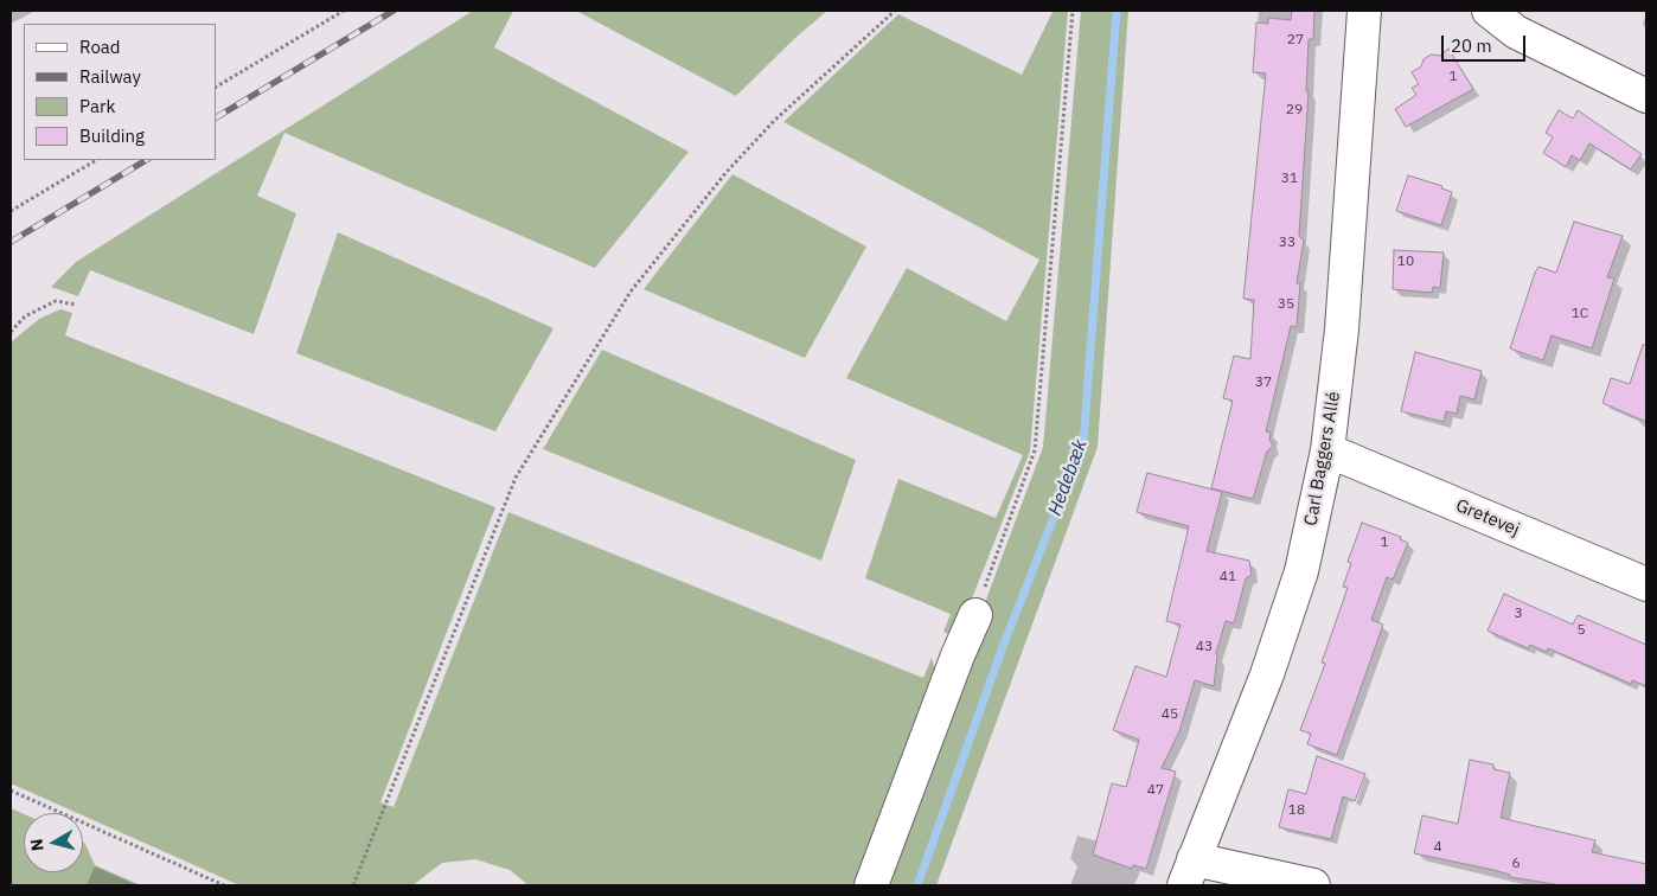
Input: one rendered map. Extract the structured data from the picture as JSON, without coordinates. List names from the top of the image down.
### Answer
{
  "streets": {
    "street": ["Carl Baggers Allé", "Gretevej"]
  },
  "crossings": [
    ["Carl Baggers Allé", "Gretevej"]
  ],
  "water": ["Hedebæk"],
  "house_numbers": [
    "27",
    "1",
    "29",
    "31",
    "33",
    "10",
    "35",
    "1C",
    "37",
    "1",
    "41",
    "3",
    "5",
    "43",
    "45",
    "47",
    "18",
    "4",
    "6"
  ],
  "legend": [
    "Road",
    "Railway",
    "Park",
    "Building"
  ],
  "scale_bar": "20 m",
  "north": "left"
}
